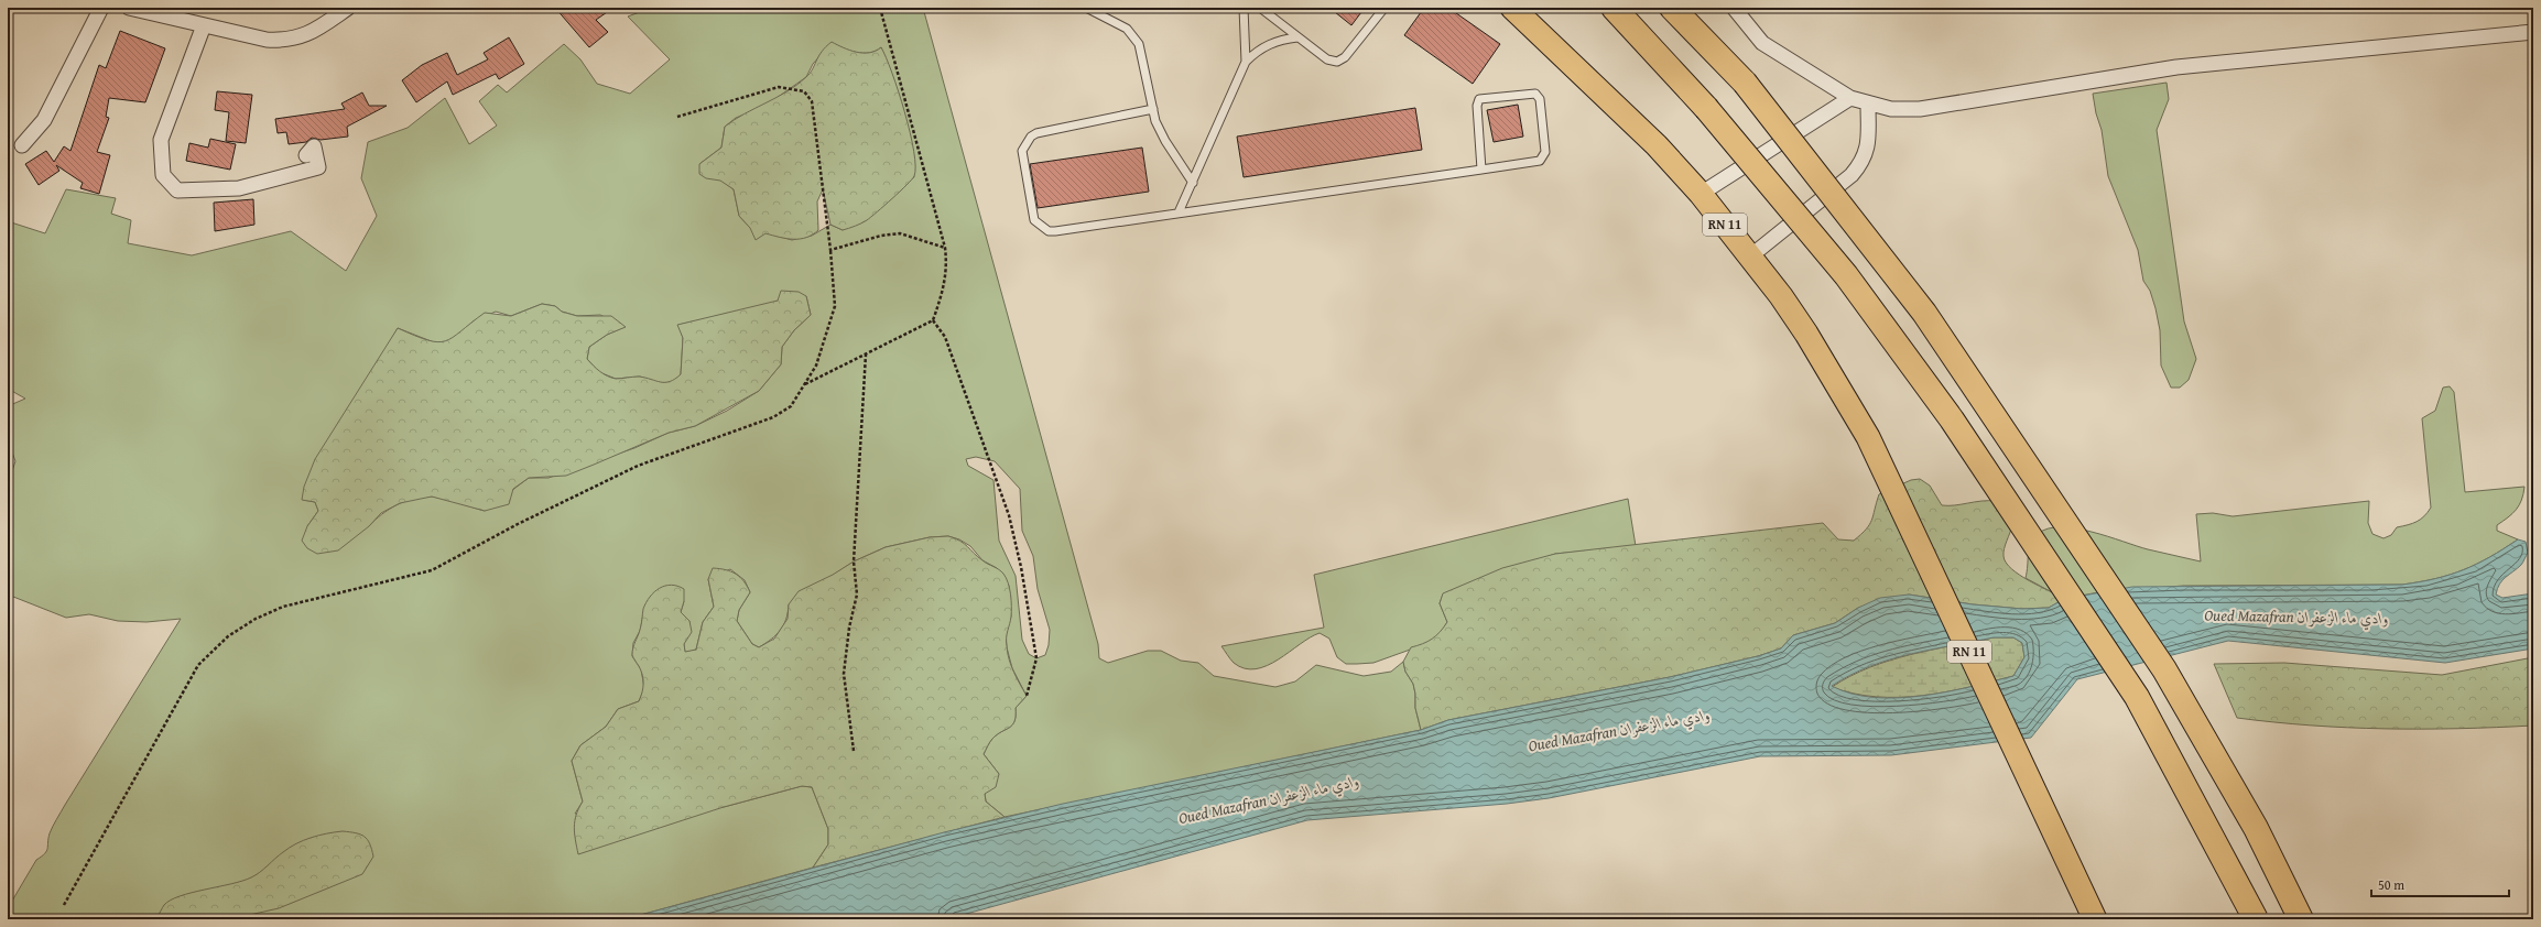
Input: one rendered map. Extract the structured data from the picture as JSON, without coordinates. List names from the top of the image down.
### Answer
{
  "streets": {
    "main road": ["RN 11"]
  },
  "water": ["Oued Mazafran وادي ماء الزعفران"],
  "scale_bar": "50 m"
}
